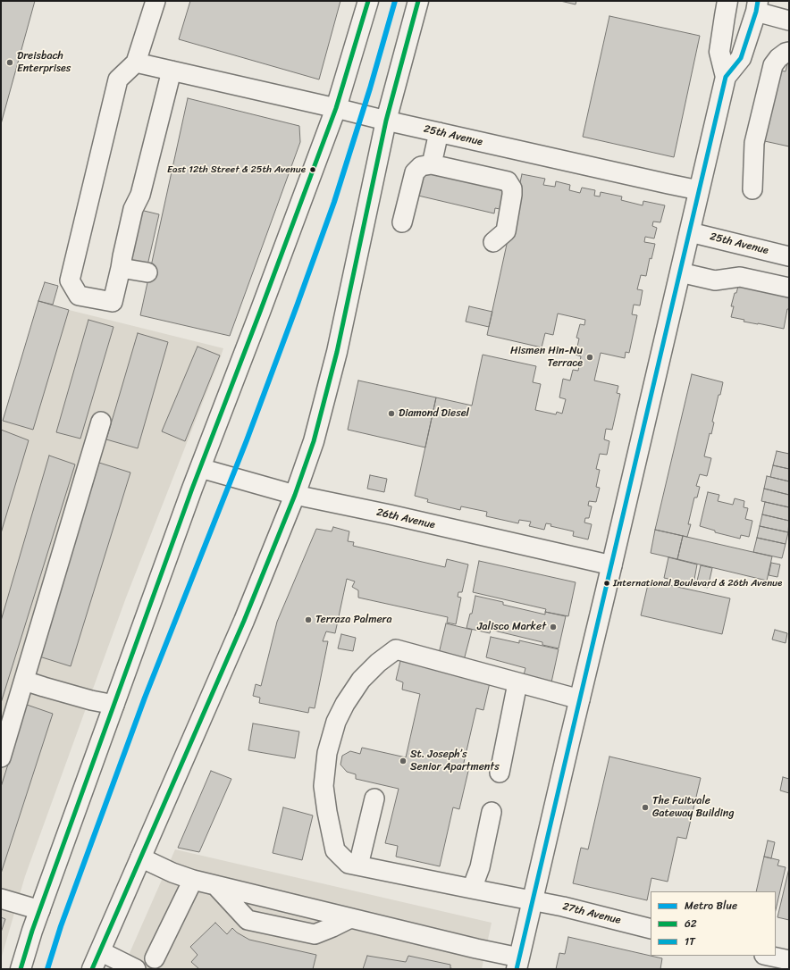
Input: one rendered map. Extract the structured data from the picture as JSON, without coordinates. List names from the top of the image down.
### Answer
{
  "streets": {
    "street": ["25th Avenue", "26th Avenue", "27th Avenue"]
  },
  "places": [
    "Dreisbach Enterprises",
    "East 12th Street & 25th Avenue",
    "Hismen Hin-Nu Terrace",
    "Diamond Diesel",
    "International Boulevard & 26th Avenue",
    "Terraza Palmera",
    "Jalisco Market",
    "St. Joseph’s Senior Apartments",
    "The Fuitvale Gateway Building"
  ],
  "lines": ["metro line Blue", "transit line 62", "transit line 1T"],
  "legend": ["Metro Blue", "62", "1T"]
}
